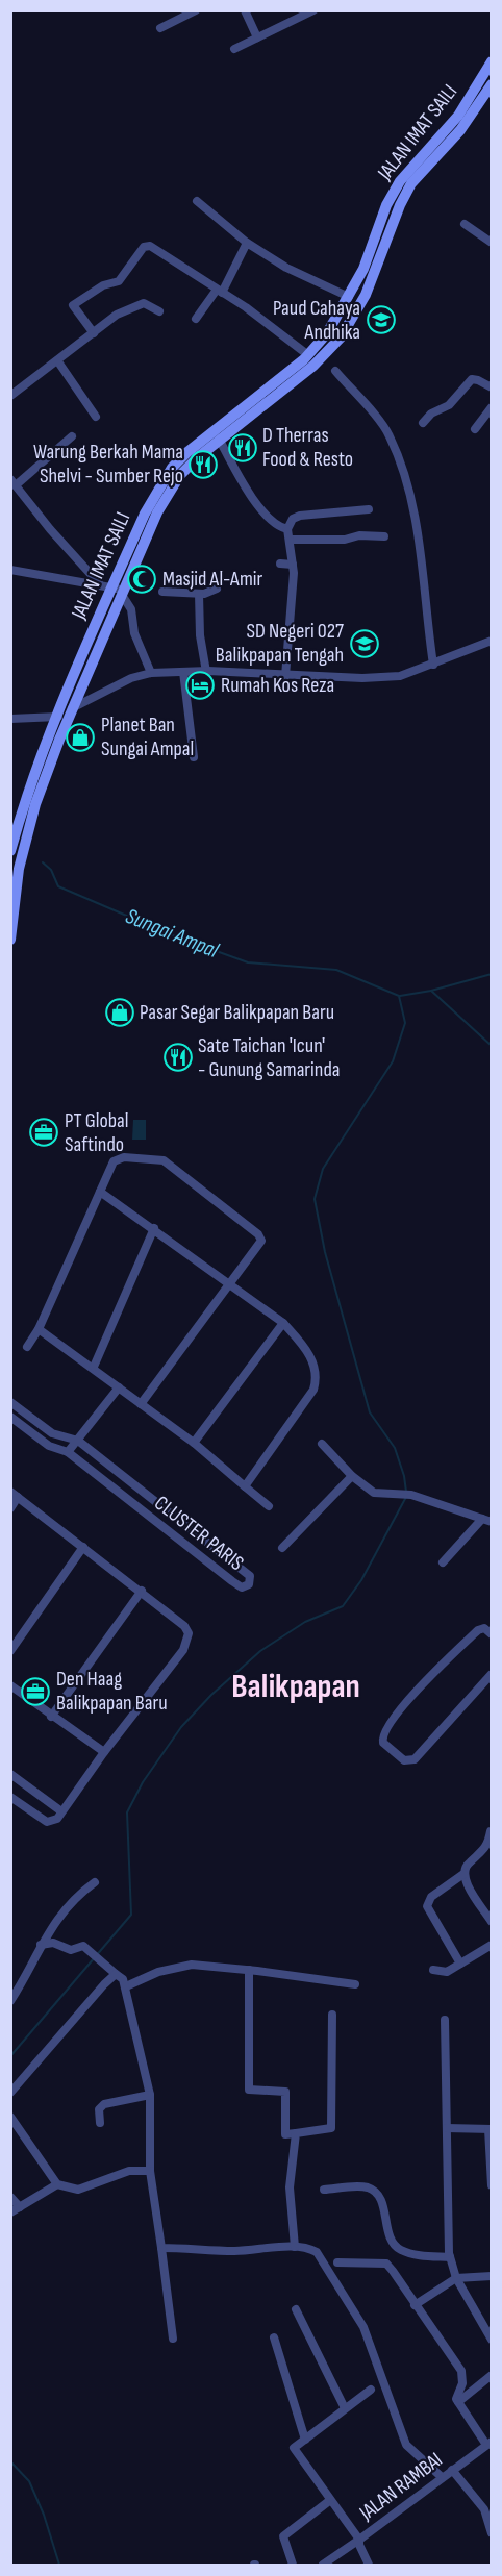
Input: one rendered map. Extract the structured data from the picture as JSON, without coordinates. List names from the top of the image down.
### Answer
{
  "streets": {
    "main road": ["JALAN IMAT SAILI"],
    "street": ["CLUSTER PARIS", "JALAN RAMBAI"]
  },
  "districts": ["Balikpapan"],
  "water": ["Sungai Ampal"],
  "places": {
    "school or university": ["Paud Cahaya Andhika", "SD Negeri 027 Balikpapan Tengah"],
    "restaurant": ["D Therras Food & Resto", "Warung Berkah Mama Shelvi - Sumber Rejo", "Sate Taichan 'Icun' - Gunung Samarinda"],
    "mosque": ["Masjid Al-Amir"],
    "hotel": ["Rumah Kos Reza"],
    "shop": ["Planet Ban Sungai Ampal", "Pasar Segar Balikpapan Baru"],
    "office": ["PT Global Saftindo", "Den Haag Balikpapan Baru"]
  }
}
